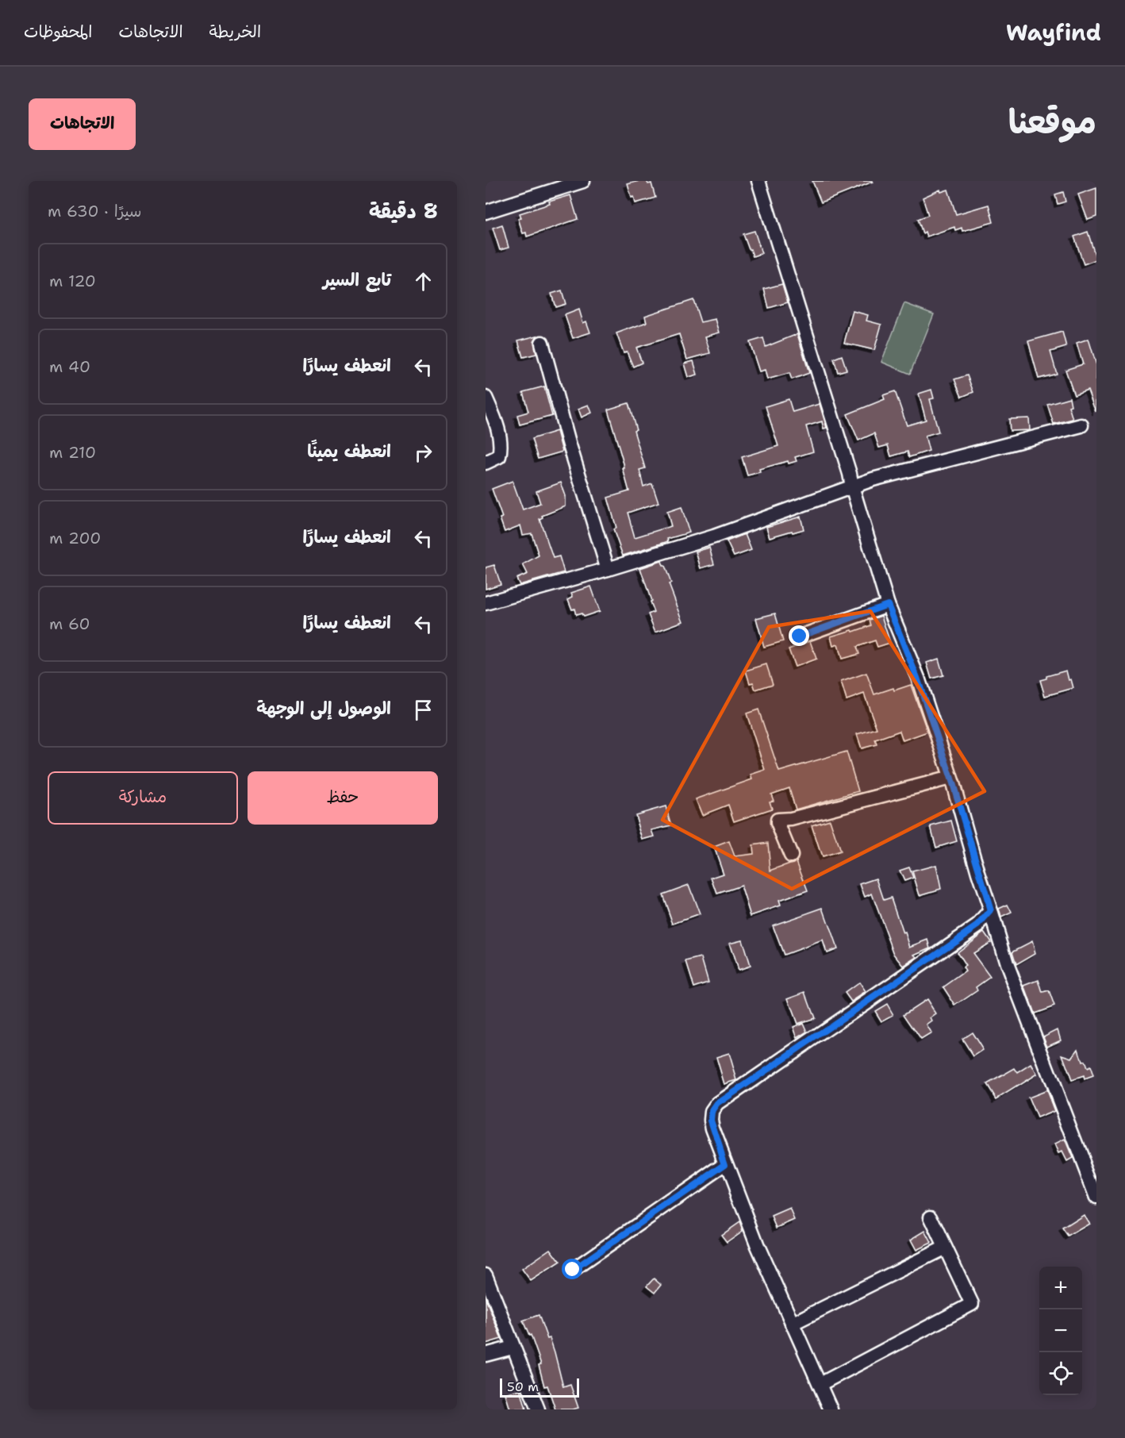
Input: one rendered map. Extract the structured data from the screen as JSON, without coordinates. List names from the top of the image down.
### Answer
{
  "scale_bar": "50 m",
  "page": {
    "header": "Wayfind",
    "nav": ["الخريطة", "الاتجاهات", "المحفوظات"],
    "title": "موقعنا",
    "buttons": [
      "الاتجاهات",
      ["حفظ", "مشاركة"]
    ],
    "heading": ["8 دقيقة", "سيرًا · 630 m"],
    "list": [
      ["تابع السير", "120 m"],
      ["انعطف يسارًا", "40 m"],
      ["انعطف يمينًا", "210 m"],
      ["انعطف يسارًا", "200 m"],
      ["انعطف يسارًا", "60 m"],
      "الوصول إلى الوجهة"
    ],
    "map_buttons": ["+", "−"],
    "scale": "50 m"
  }
}
